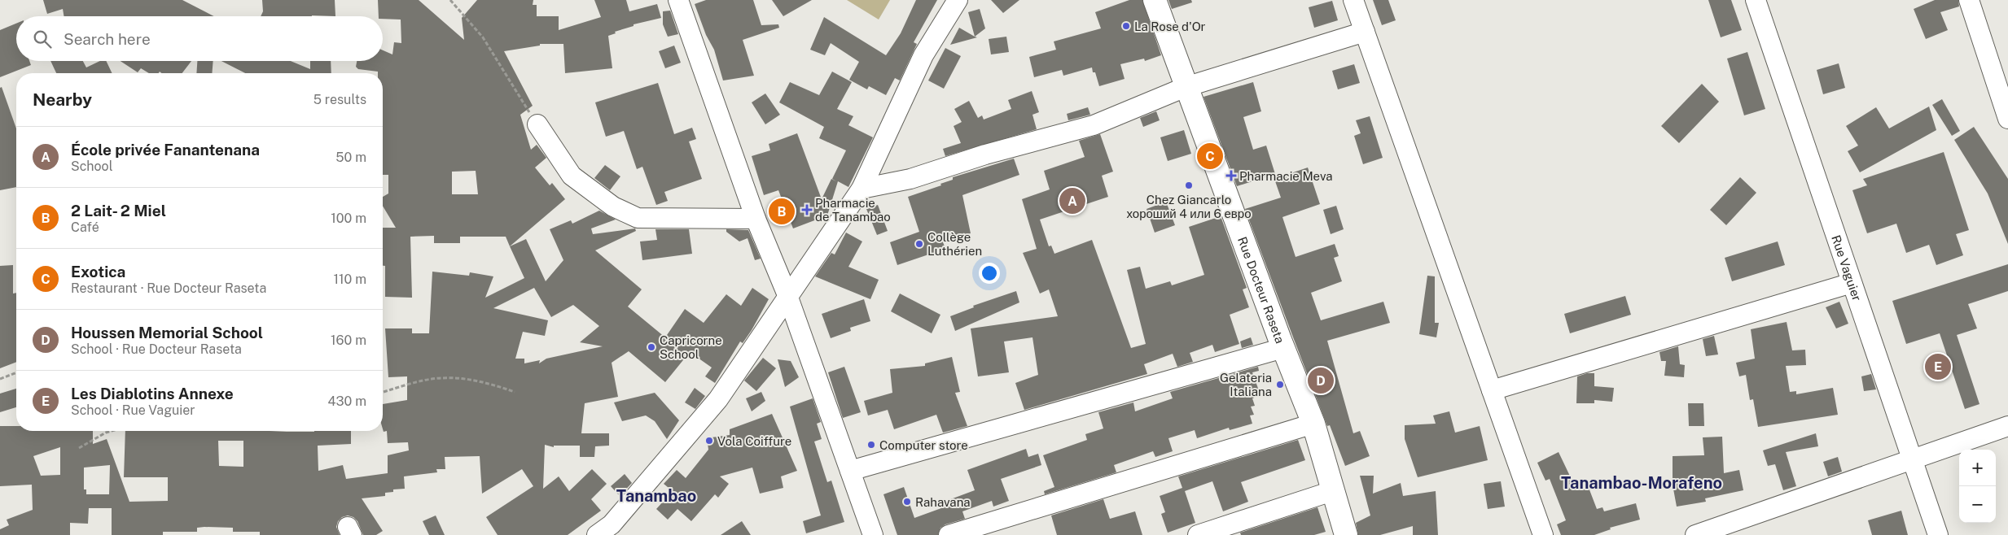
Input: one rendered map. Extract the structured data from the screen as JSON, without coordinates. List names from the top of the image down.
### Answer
{
  "streets": {
    "main road": ["Rue Docteur Raseta"],
    "street": ["Rue Vaguier"]
  },
  "districts": ["Tanambao-Morafeno", "Tanambao"],
  "places": {
    "other": [
      "La Rose d'Or",
      "Chez Giancarlo хороший 4 или 6 евро",
      "Collège Luthérien",
      "Capricorne School",
      "Gelateria Italiana",
      "Vola Coiffure",
      "Computer store",
      "Rahavana"
    ],
    "health": ["Pharmacie Meva", "Pharmacie de Tanambao"]
  },
  "page": {
    "search": "Search here",
    "heading": ["Nearby", "5 results"],
    "list": [
      {
        "mark": "A",
        "name": "École privée Fanantenana",
        "note": "School",
        "value": "50 m"
      },
      {
        "mark": "B",
        "name": "2 Lait- 2 Miel",
        "note": "Café",
        "value": "100 m"
      },
      {
        "mark": "C",
        "name": "Exotica",
        "note": "Restaurant · Rue Docteur Raseta",
        "value": "110 m"
      },
      {
        "mark": "D",
        "name": "Houssen Memorial School",
        "note": "School · Rue Docteur Raseta",
        "value": "160 m"
      },
      {
        "mark": "E",
        "name": "Les Diablotins Annexe",
        "note": "School · Rue Vaguier",
        "value": "430 m"
      }
    ],
    "pins": [
      "C",
      "A",
      "B",
      "E",
      "D"
    ],
    "map_buttons": ["+", "−"]
  }
}
